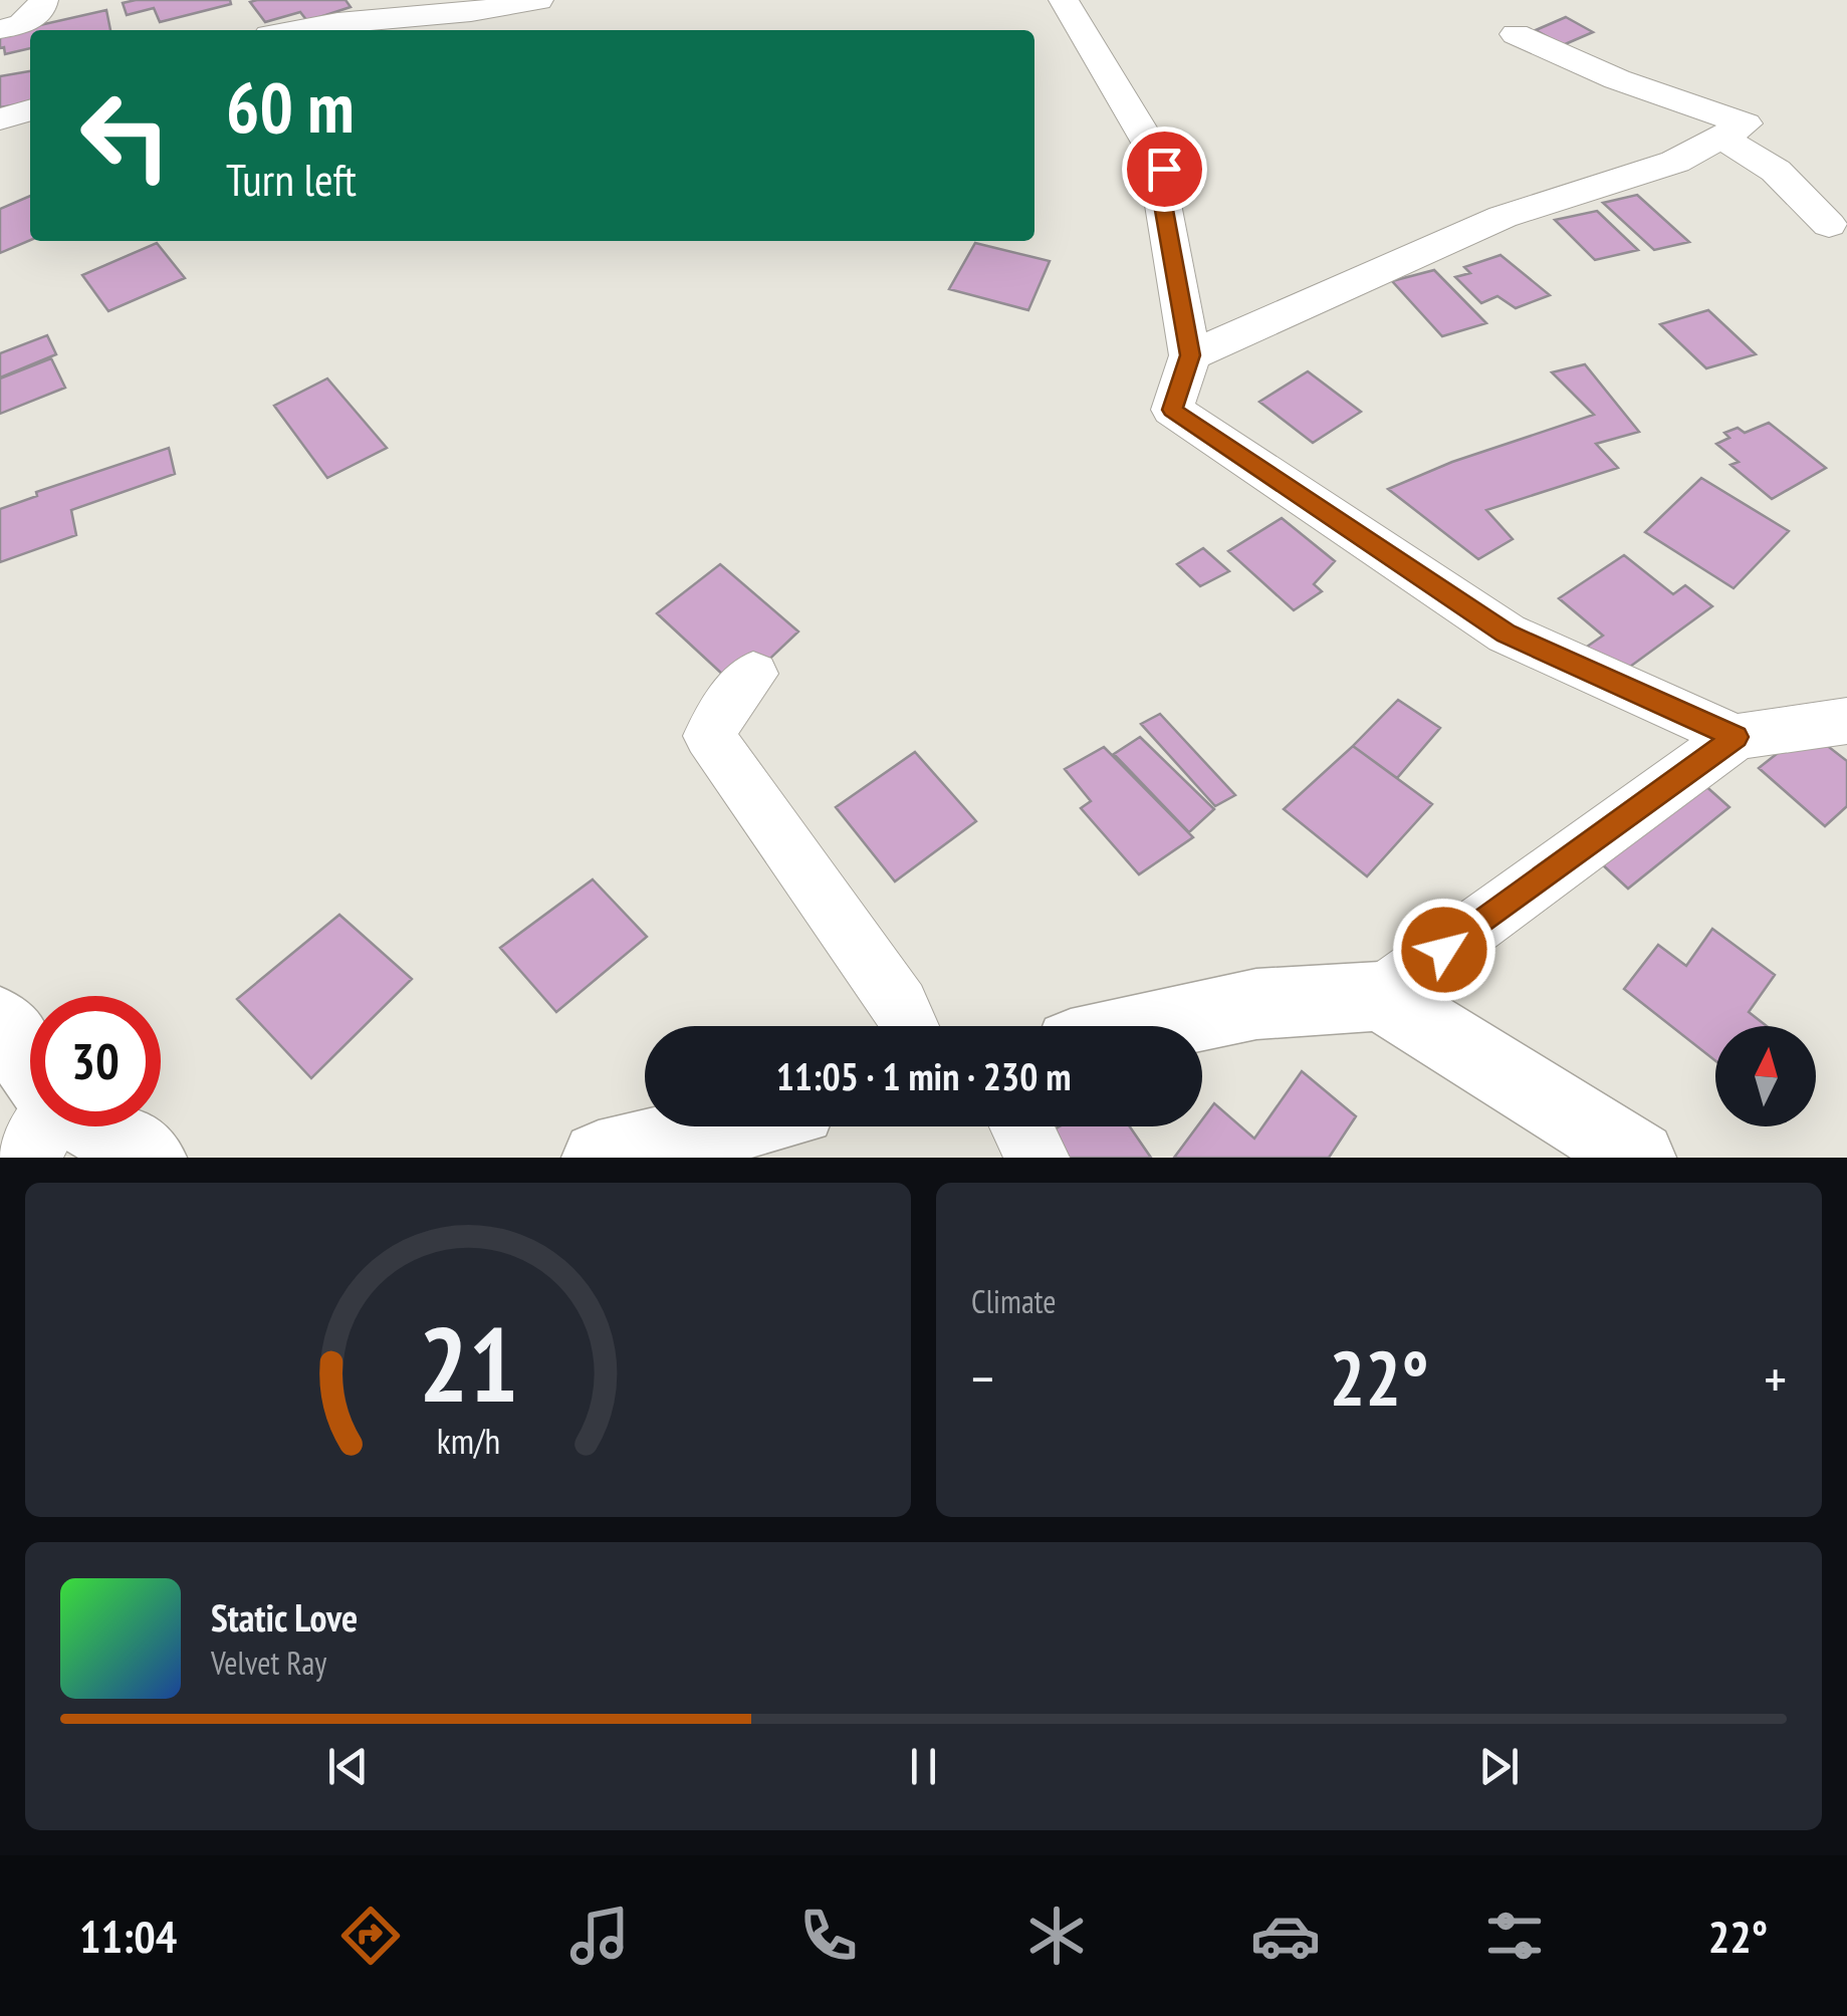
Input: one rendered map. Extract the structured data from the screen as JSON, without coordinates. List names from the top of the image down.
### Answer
{
  "north": "top",
  "page": {
    "turn": ["60 m", "Turn left"],
    "limit": "30",
    "trip": "11:05 · 1 min · 230 m",
    "tile": "Climate",
    "heat": ["−", "22°", "+"],
    "song": ["Static Love", "Velvet Ray"],
    "tabs": ["11:04", "22°"],
    "gauge": ["21", "km/h"]
  }
}
